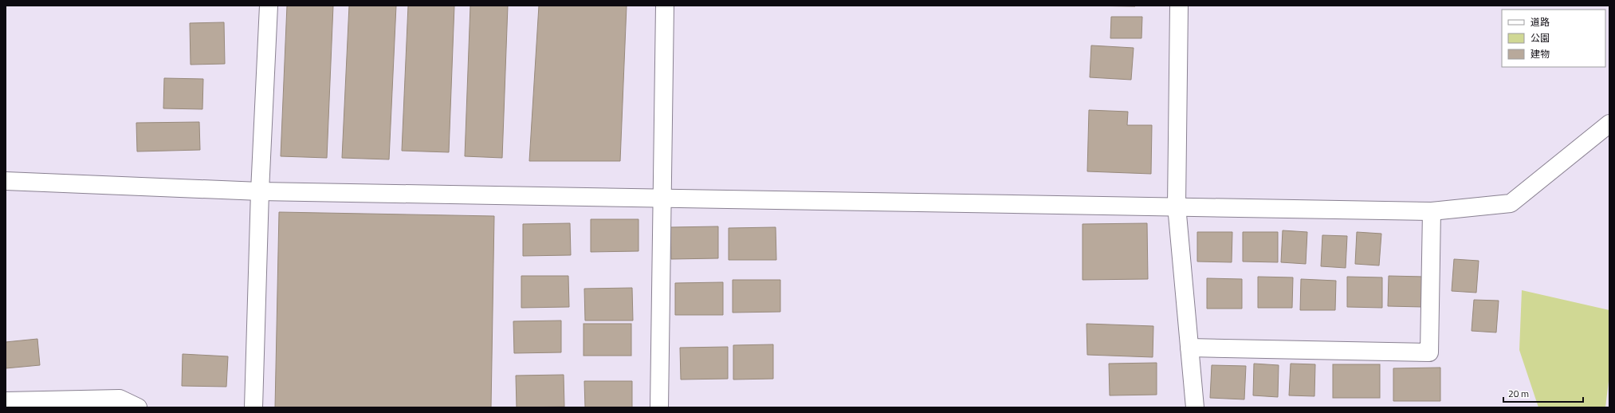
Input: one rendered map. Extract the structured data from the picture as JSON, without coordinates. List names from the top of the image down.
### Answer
{
  "legend": ["道路", "公園", "建物"],
  "scale_bar": "20 m"
}
